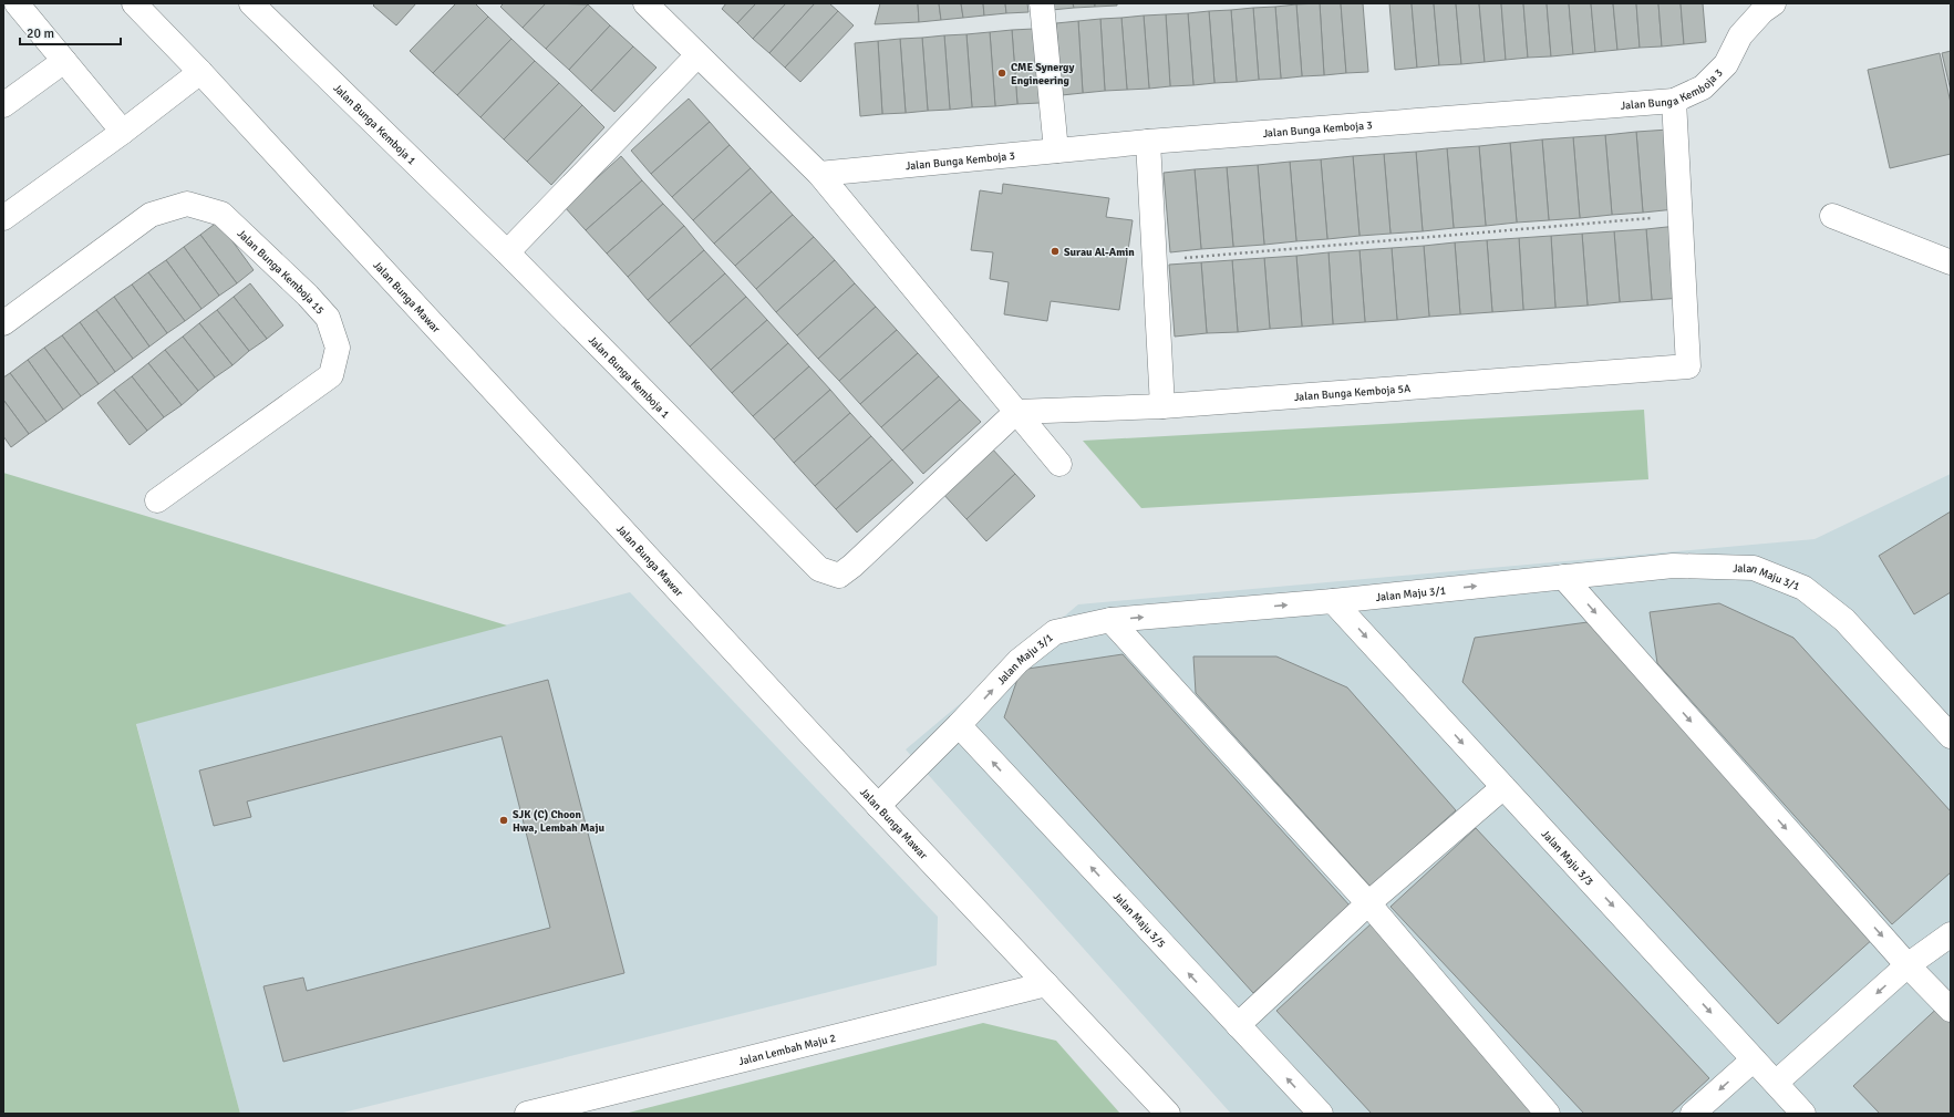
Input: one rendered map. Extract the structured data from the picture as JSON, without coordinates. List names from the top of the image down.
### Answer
{
  "streets": {
    "street": [
      "Jalan Bunga Kemboja 3",
      "Jalan Bunga Kemboja 1",
      "Jalan Bunga Kemboja 15",
      "Jalan Bunga Mawar",
      "Jalan Bunga Kemboja 5A",
      "Jalan Maju 3/1",
      "Jalan Maju 3/3",
      "Jalan Maju 3/5",
      "Jalan Lembah Maju 2"
    ]
  },
  "crossings": [
    ["Jalan Bunga Kemboja 1", "Jalan Bunga Kemboja 5A"],
    ["Jalan Bunga Mawar", "Jalan Maju 3/1"],
    ["Jalan Bunga Mawar", "Jalan Lembah Maju 2"],
    ["Jalan Maju 3/1", "Jalan Maju 3/3"],
    ["Jalan Maju 3/1", "Jalan Maju 3/5"]
  ],
  "one_way": ["Jalan Maju 3/1"],
  "places": ["CME Synergy Engineering", "Surau Al-Amin", "SJK (C) Choon Hwa, Lembah Maju"],
  "scale_bar": "20 m"
}
